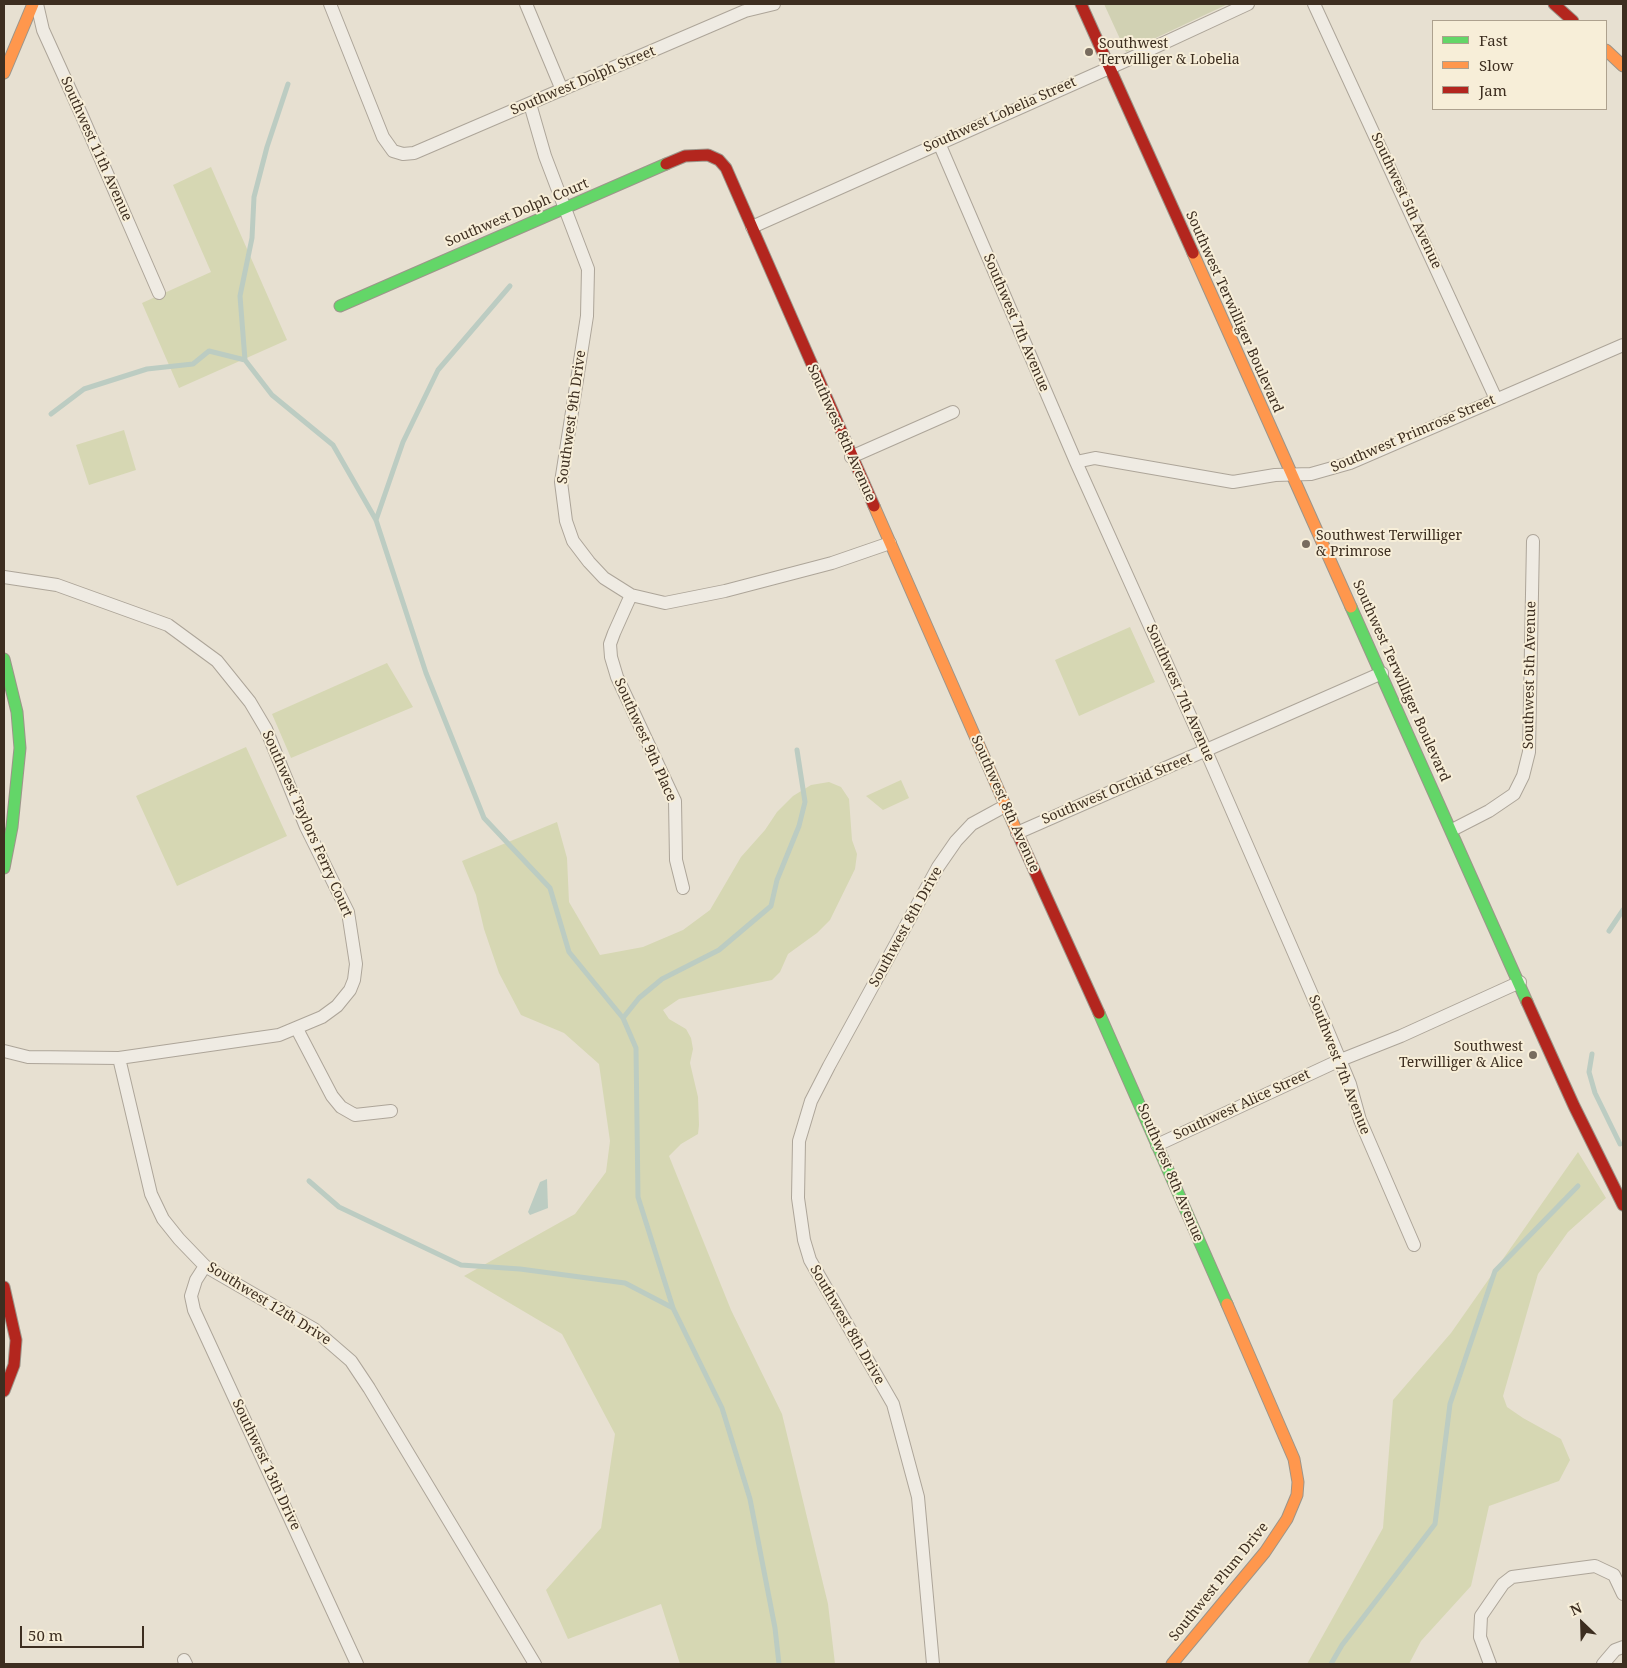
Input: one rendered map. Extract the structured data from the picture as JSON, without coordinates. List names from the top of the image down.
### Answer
{
  "streets": {
    "street": [
      "Southwest Dolph Street",
      "Southwest Lobelia Street",
      "Southwest 11th Avenue",
      "Southwest 5th Avenue",
      "Southwest Dolph Court",
      "Southwest Terwilliger Boulevard",
      "Southwest 7th Avenue",
      "Southwest 9th Drive",
      "Southwest 8th Avenue",
      "Southwest Primrose Street",
      "Southwest 9th Place",
      "Southwest Orchid Street",
      "Southwest Taylors Ferry Court",
      "Southwest 8th Drive",
      "Southwest Alice Street",
      "Southwest 12th Drive",
      "Southwest 13th Drive",
      "Southwest Plum Drive"
    ]
  },
  "crossings": [
    ["Southwest Dolph Street", "Southwest 9th Drive"],
    ["Southwest Lobelia Street", "Southwest Terwilliger Boulevard"],
    ["Southwest Lobelia Street", "Southwest 7th Avenue"],
    ["Southwest Lobelia Street", "Southwest 8th Avenue"],
    ["Southwest 5th Avenue", "Southwest Terwilliger Boulevard"],
    ["Southwest 5th Avenue", "Southwest Primrose Street"],
    ["Southwest Dolph Court", "Southwest 9th Drive"],
    ["Southwest Dolph Court", "Southwest 8th Avenue"],
    ["Southwest Terwilliger Boulevard", "Southwest Primrose Street"],
    ["Southwest Terwilliger Boulevard", "Southwest Orchid Street"],
    ["Southwest Terwilliger Boulevard", "Southwest Alice Street"],
    ["Southwest 7th Avenue", "Southwest Primrose Street"],
    ["Southwest 7th Avenue", "Southwest Orchid Street"],
    ["Southwest 7th Avenue", "Southwest Alice Street"],
    ["Southwest 9th Drive", "Southwest 8th Avenue"],
    ["Southwest 9th Drive", "Southwest 9th Place"],
    ["Southwest 8th Avenue", "Southwest Orchid Street"],
    ["Southwest 8th Avenue", "Southwest 8th Drive"],
    ["Southwest 8th Avenue", "Southwest Alice Street"],
    ["Southwest 8th Avenue", "Southwest Plum Drive"],
    ["Southwest Taylors Ferry Court", "Southwest 12th Drive"],
    ["Southwest 12th Drive", "Southwest 13th Drive"]
  ],
  "places": ["Southwest Terwilliger & Lobelia", "Southwest Terwilliger & Primrose", "Southwest Terwilliger & Alice"],
  "legend": ["Fast", "Slow", "Jam"],
  "scale_bar": "50 m",
  "north": "top left"
}
